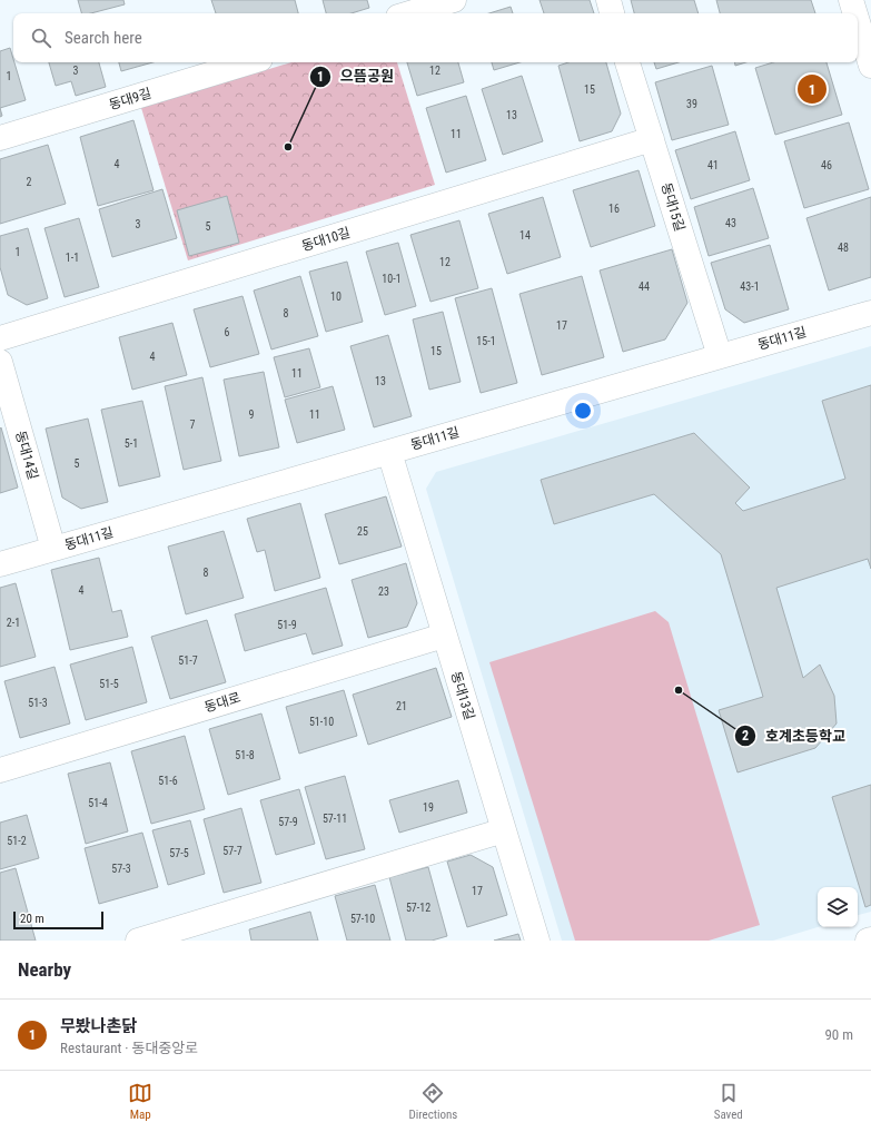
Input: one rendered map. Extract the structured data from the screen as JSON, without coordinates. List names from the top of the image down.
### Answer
{
  "streets": {
    "street": [
      "동대9길",
      "동대15길",
      "동대10길",
      "동대11길",
      "동대14길",
      "동대13길",
      "동대로"
    ]
  },
  "crossings": [
    ["동대15길", "동대10길"],
    ["동대15길", "동대11길"],
    ["동대11길", "동대14길"],
    ["동대11길", "동대13길"],
    ["동대13길", "동대로"]
  ],
  "places": ["으뜸공원", "호계초등학교"],
  "house_numbers": [
    "3",
    "12",
    "1",
    "15",
    "39",
    "13",
    "11",
    "4",
    "41",
    "46",
    "2",
    "16",
    "43",
    "3",
    "5",
    "14",
    "48",
    "1",
    "1-1",
    "12",
    "10-1",
    "44",
    "43-1",
    "10",
    "8",
    "17",
    "6",
    "15-1",
    "15",
    "4",
    "11",
    "13",
    "9",
    "11",
    "7",
    "5-1",
    "5",
    "25",
    "8",
    "4",
    "23",
    "2-1",
    "51-9",
    "51-7",
    "51-5",
    "51-3",
    "21",
    "51-10",
    "51-8",
    "51-6",
    "51-4",
    "19",
    "57-11",
    "57-9",
    "51-2",
    "57-7",
    "57-5",
    "57-3",
    "17",
    "57-12",
    "57-10"
  ],
  "scale_bar": "20 m",
  "page": {
    "search": "Search here",
    "pins": "1",
    "scale": "20 m",
    "heading": "Nearby",
    "list": [
      {
        "mark": "1",
        "name": "무봤나촌닭",
        "note": "Restaurant · 동대중앙로",
        "value": "90 m"
      }
    ],
    "nav": ["Map", "Directions", "Saved"]
  }
}
